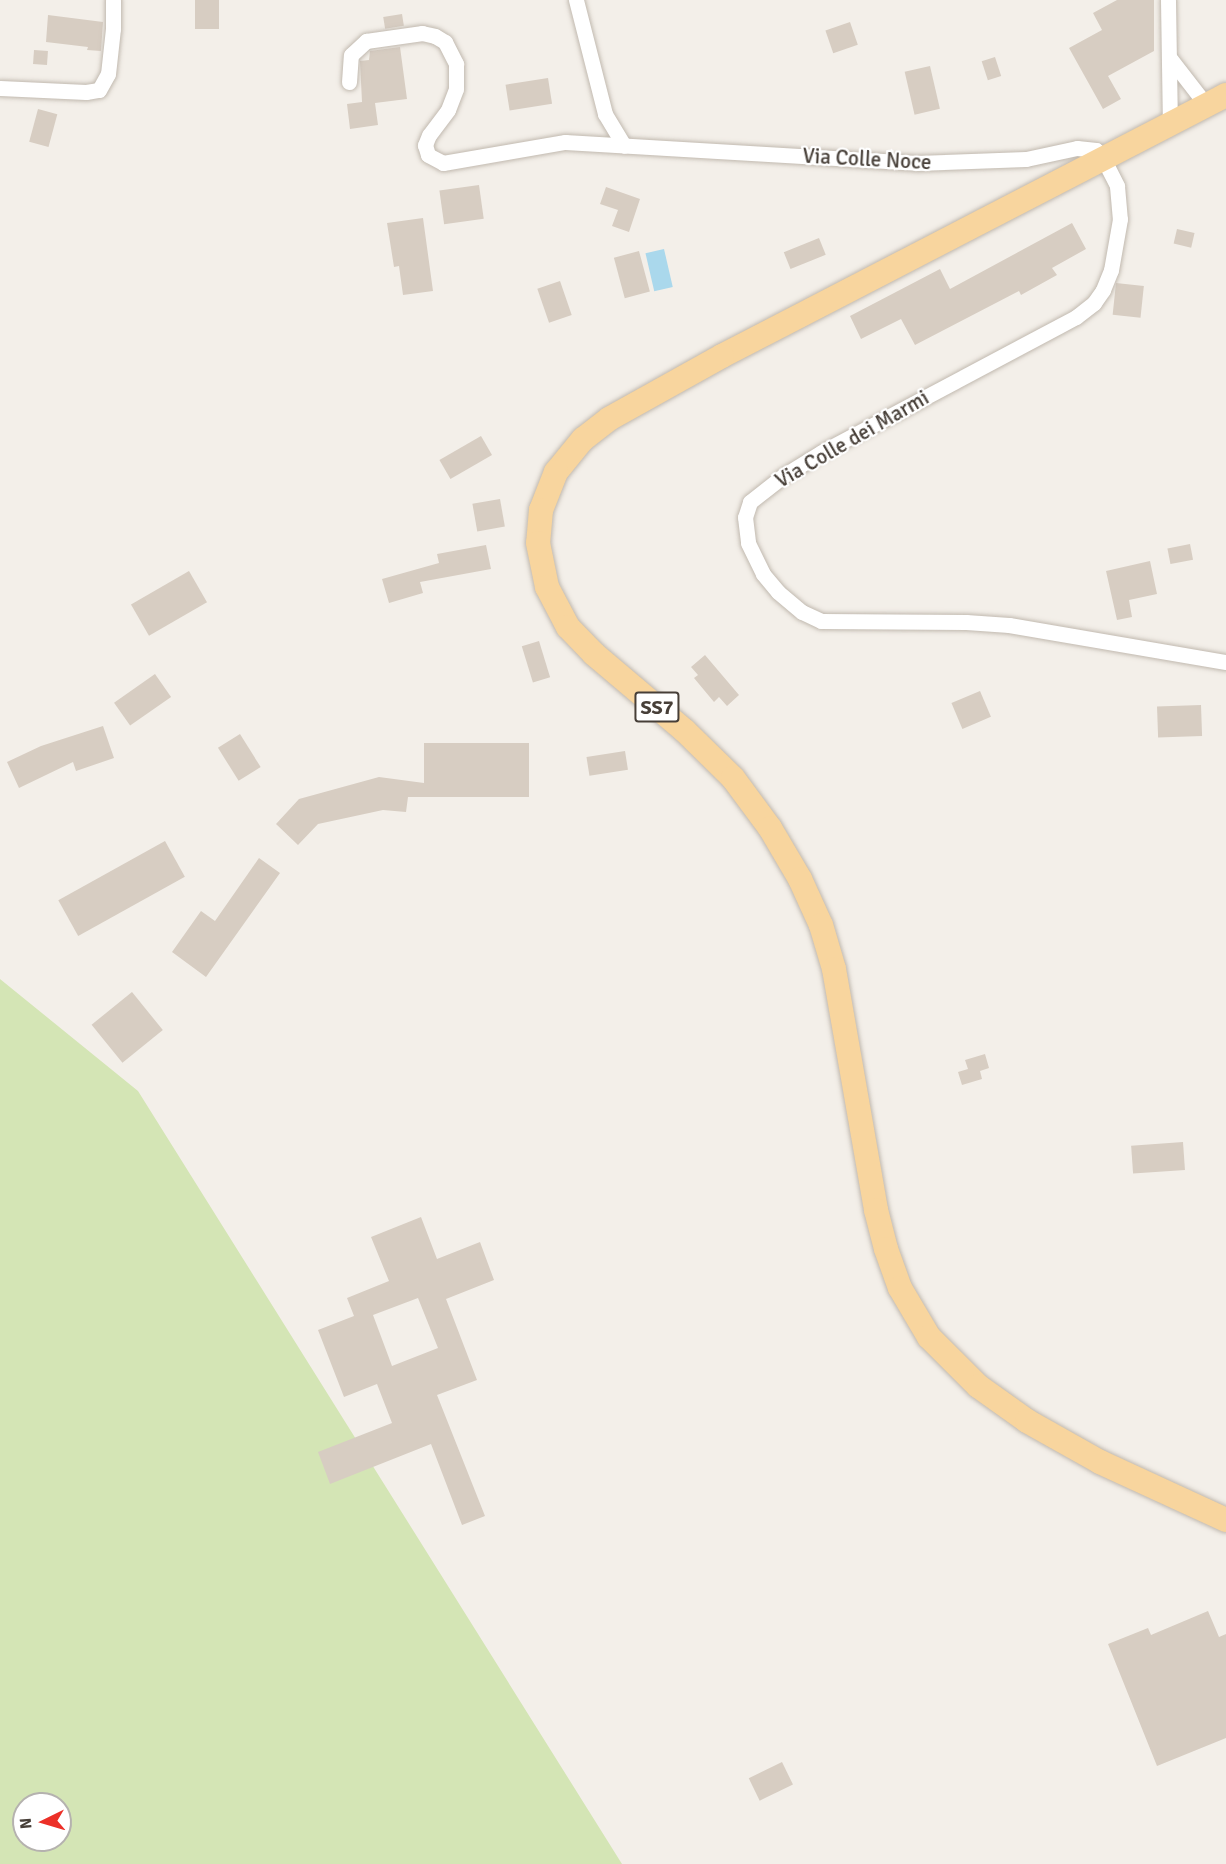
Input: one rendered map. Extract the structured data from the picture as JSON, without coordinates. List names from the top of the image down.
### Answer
{
  "streets": {
    "main road": ["SS7"],
    "street": ["Via Colle Noce", "Via Colle dei Marmi"]
  },
  "crossings": [
    ["Via Colle Noce", "Via Colle dei Marmi"],
    ["Via Colle Noce", "SS7"],
    ["Via Colle dei Marmi", "SS7"]
  ],
  "north": "left"
}
